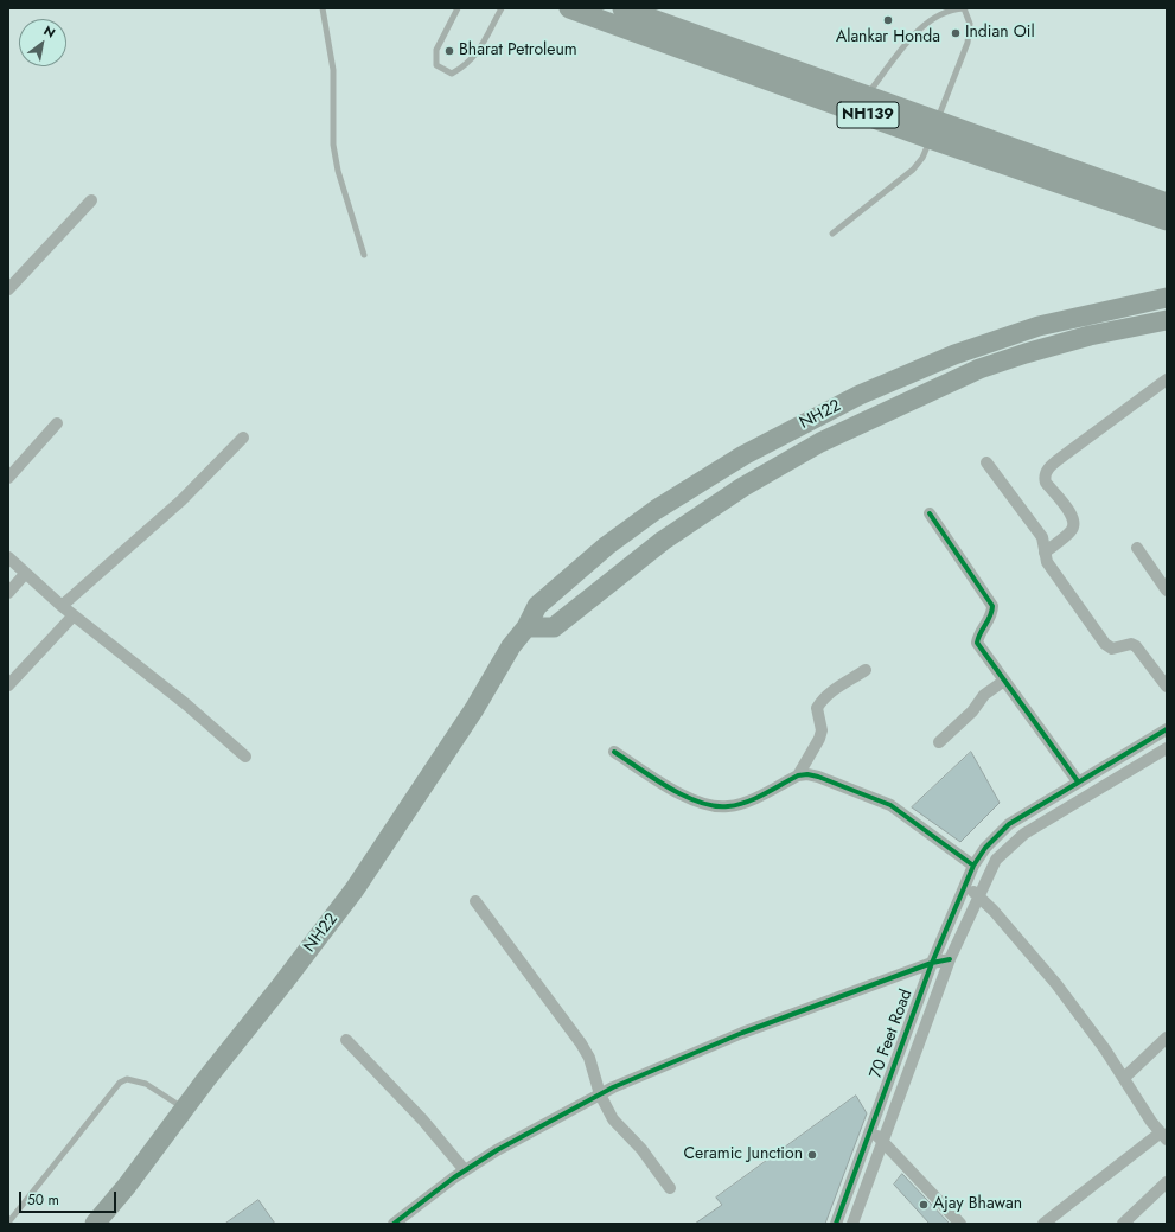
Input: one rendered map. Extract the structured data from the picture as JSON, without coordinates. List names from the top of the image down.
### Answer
{
  "streets": {
    "highway": ["NH139", "NH22"],
    "street": ["70 Feet Road"]
  },
  "places": [
    "Alankar Honda",
    "Indian Oil",
    "Bharat Petroleum",
    "Ceramic Junction",
    "Ajay Bhawan"
  ],
  "scale_bar": "50 m",
  "north": "top right"
}
